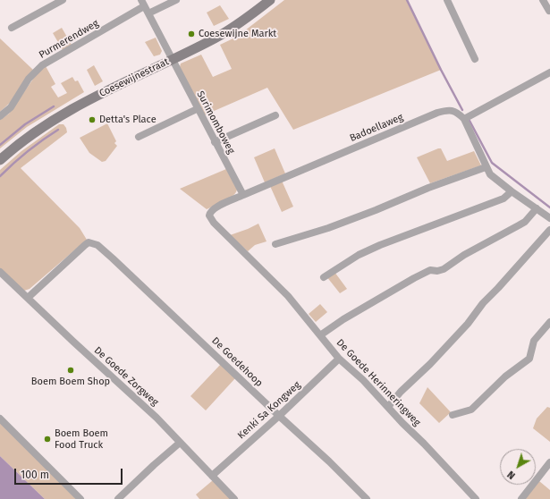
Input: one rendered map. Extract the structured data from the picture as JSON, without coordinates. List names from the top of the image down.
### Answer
{
  "streets": {
    "main road": ["Coesewijnestraat"],
    "street": [
      "Purmerendweg",
      "Surimomboweg",
      "Badoellaweg",
      "De Goedehoop",
      "De Goede Zorgweg",
      "De Goede Herinneringweg",
      "Kenki Sa Kongweg"
    ]
  },
  "crossings": [
    ["Purmerendweg", "Surimomboweg"],
    ["Coesewijnestraat", "Surimomboweg"],
    ["Surimomboweg", "Badoellaweg"],
    ["Badoellaweg", "De Goede Herinneringweg"],
    ["De Goedehoop", "De Goede Zorgweg"],
    ["De Goedehoop", "Kenki Sa Kongweg"],
    ["De Goede Zorgweg", "Kenki Sa Kongweg"],
    ["De Goede Herinneringweg", "Kenki Sa Kongweg"]
  ],
  "places": [
    "Coesewijne Markt",
    "Detta's Place",
    "Boem Boem Shop",
    "Boem Boem Food Truck"
  ],
  "scale_bar": "100 m",
  "north": "bottom left"
}
